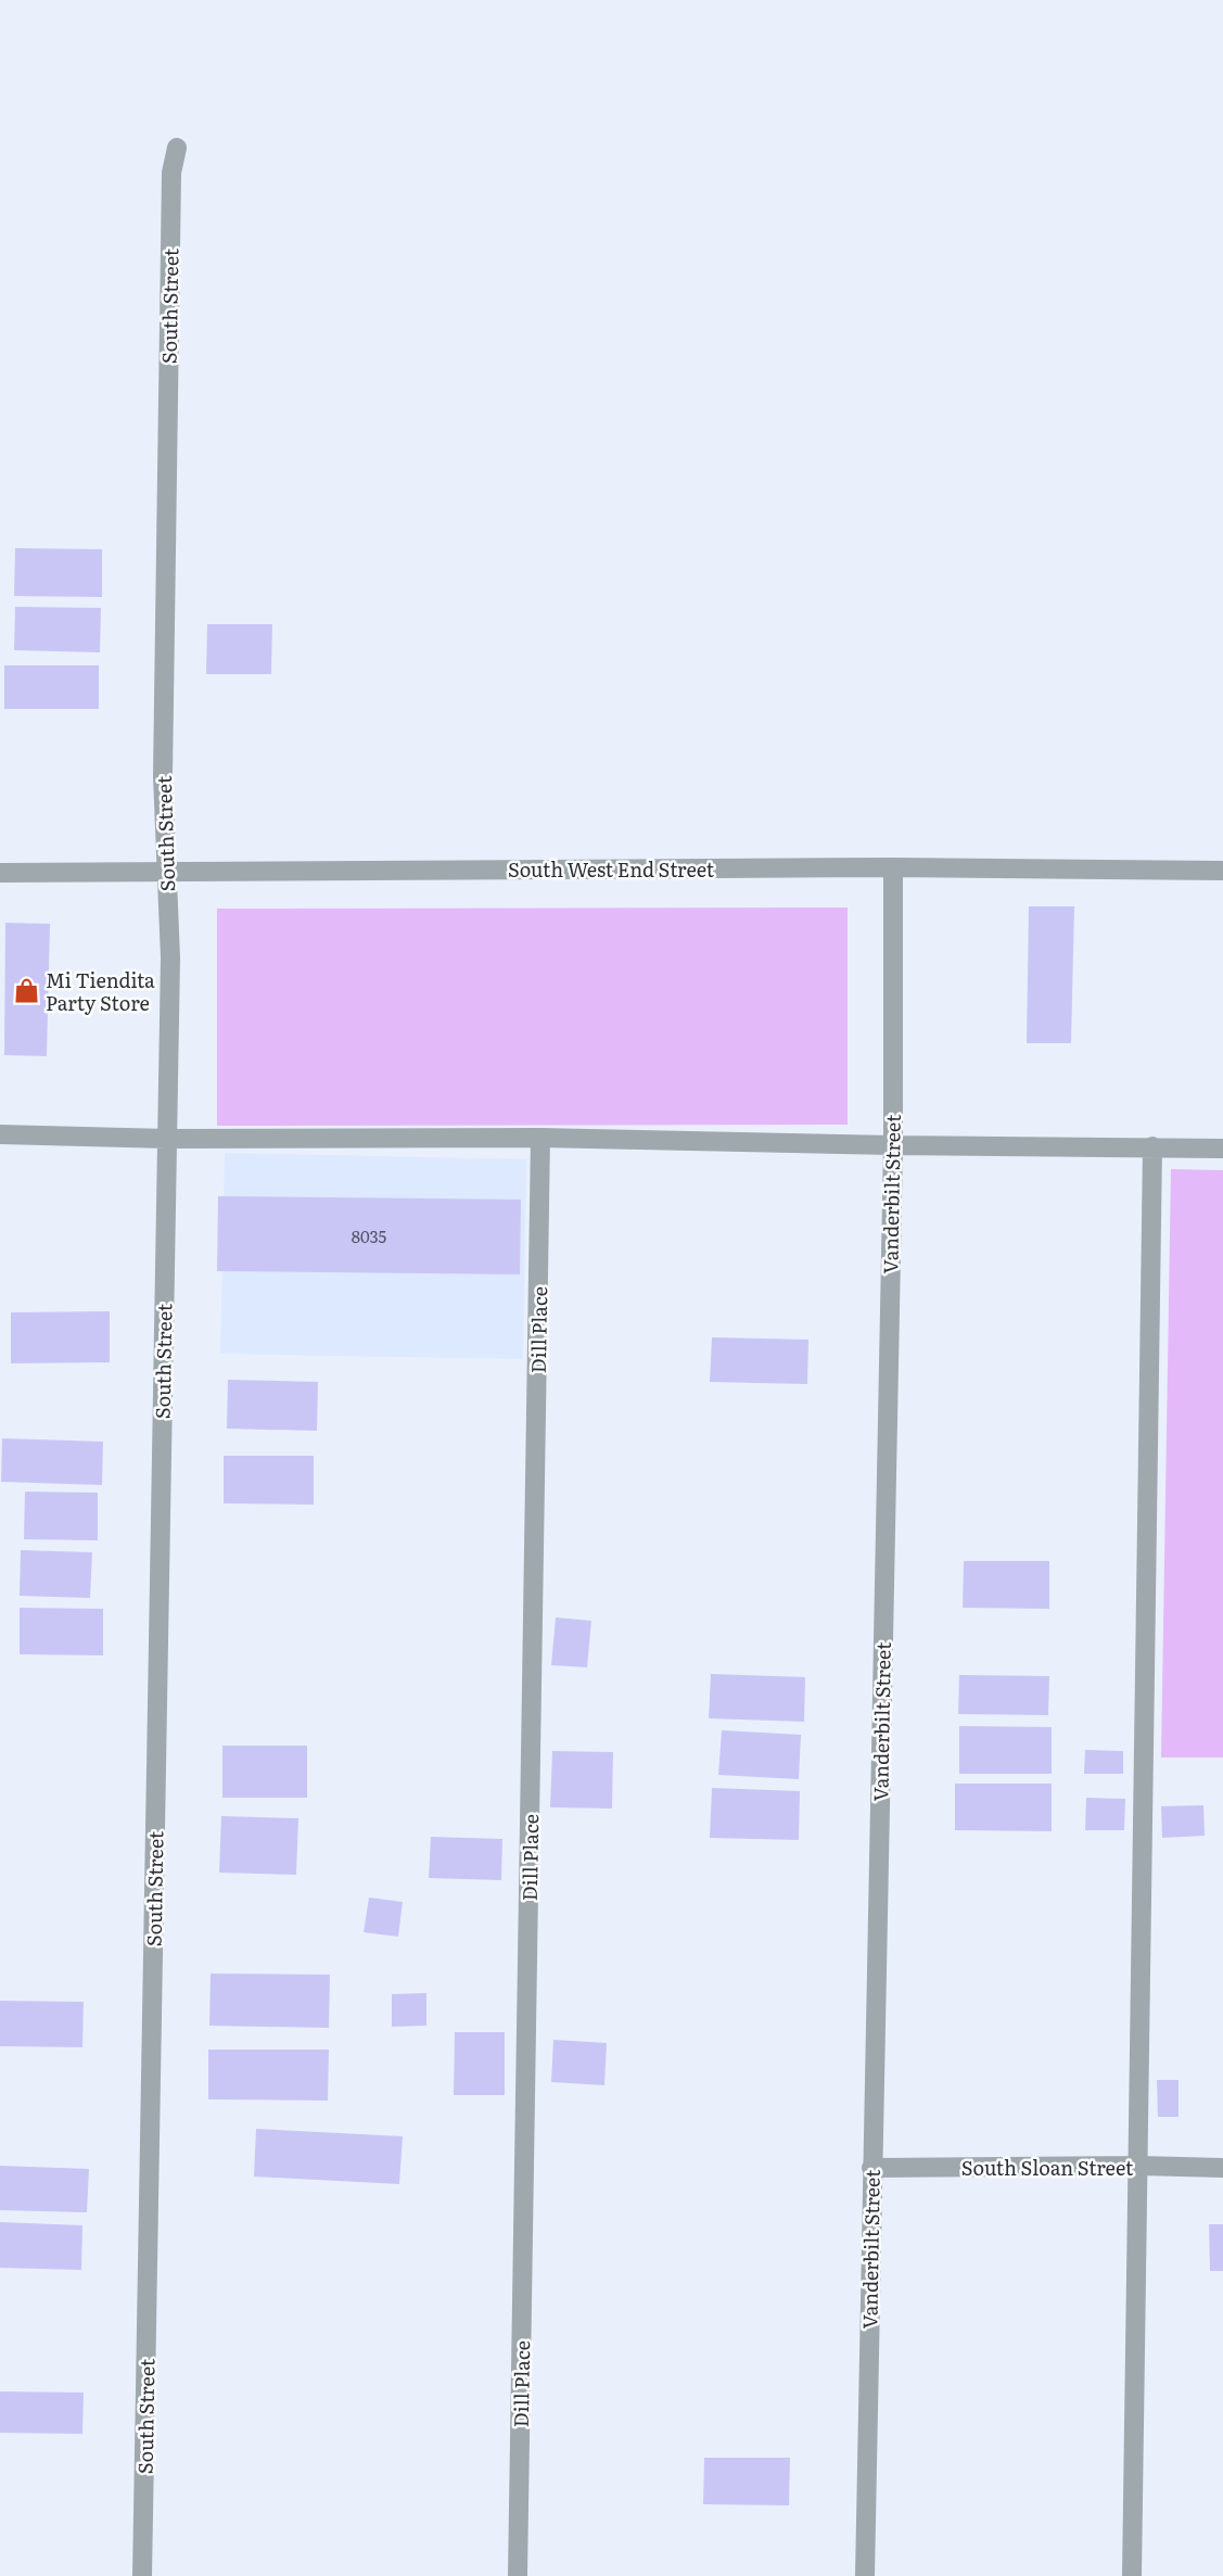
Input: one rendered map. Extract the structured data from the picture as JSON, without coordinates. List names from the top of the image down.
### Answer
{
  "streets": {
    "street": [
      "South Street",
      "South West End Street",
      "Vanderbilt Street",
      "Dill Place",
      "South Sloan Street"
    ]
  },
  "crossings": [
    ["South Street", "South West End Street"],
    ["South West End Street", "Vanderbilt Street"],
    ["Vanderbilt Street", "South Sloan Street"]
  ],
  "places": {
    "shop": ["Mi Tiendita Party Store"]
  },
  "house_numbers": ["8035"]
}
